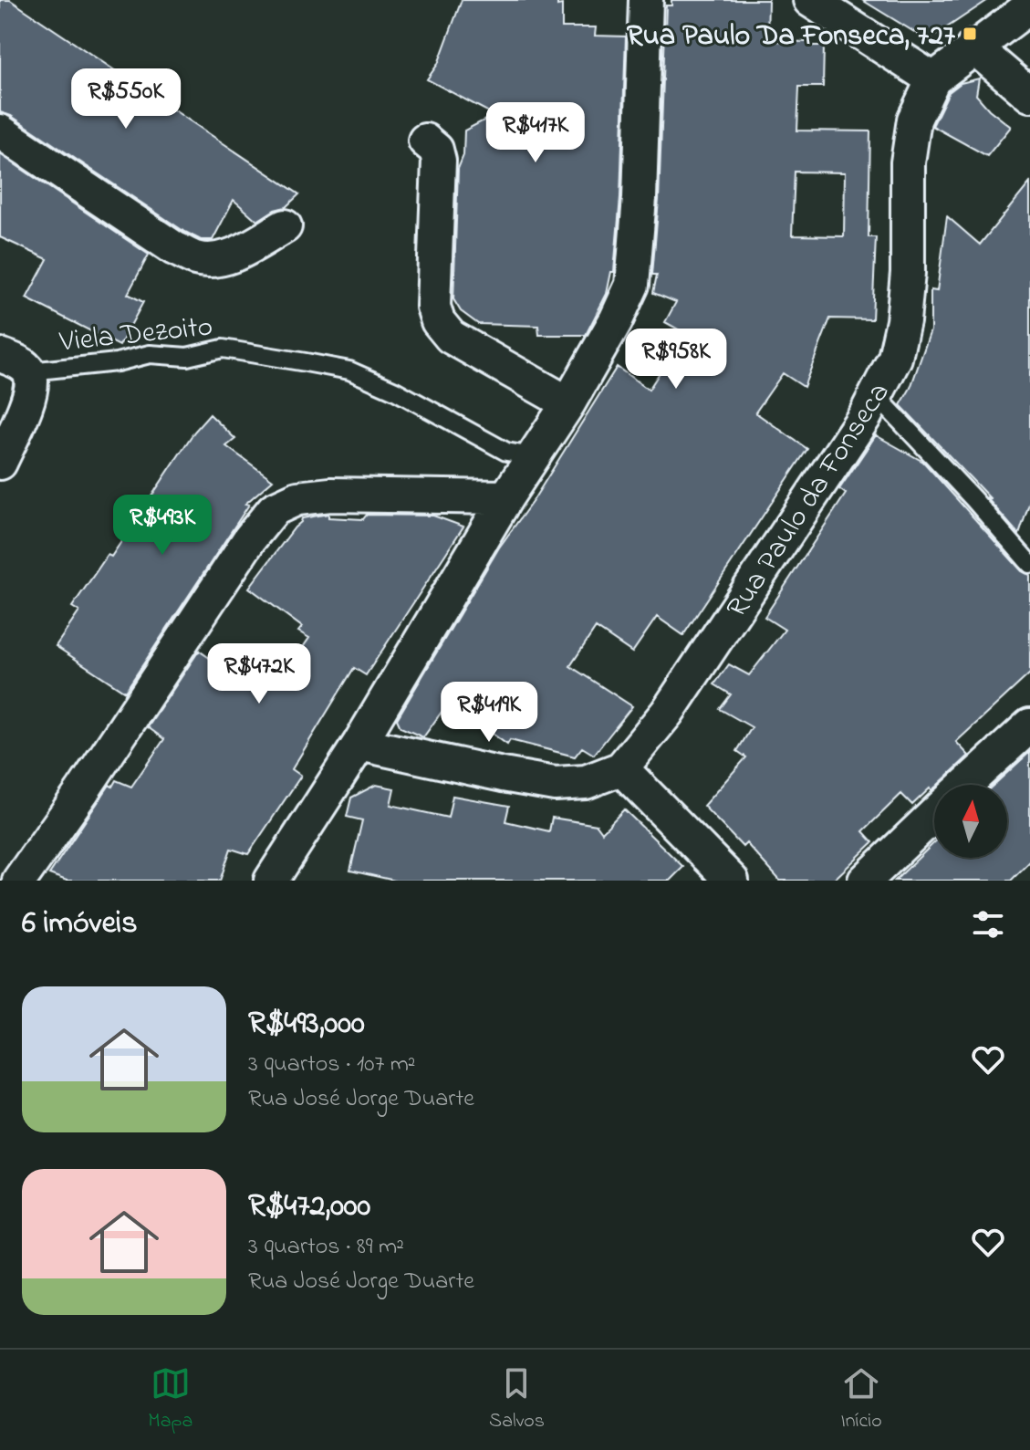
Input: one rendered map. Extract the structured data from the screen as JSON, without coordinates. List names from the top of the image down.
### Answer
{
  "streets": {
    "street": ["Rua Paulo da Fonseca"],
    "lane": ["Viela Dezoito"]
  },
  "places": {
    "transit": ["Rua Paulo Da Fonseca, 727"]
  },
  "north": "top",
  "page": {
    "price": [
      "R$550K",
      "R$417K",
      "R$958K",
      "R$493K",
      "R$472K",
      "R$419K"
    ],
    "heading": "6 imóveis",
    "list": [
      {
        "name": "R$493,000",
        "note": "3 quartos · 107 m² · Rua José Jorge Duarte"
      },
      {
        "name": "R$472,000",
        "note": "3 quartos · 89 m² · Rua José Jorge Duarte"
      }
    ],
    "tabs": ["Mapa", "Salvos", "Início"]
  }
}
